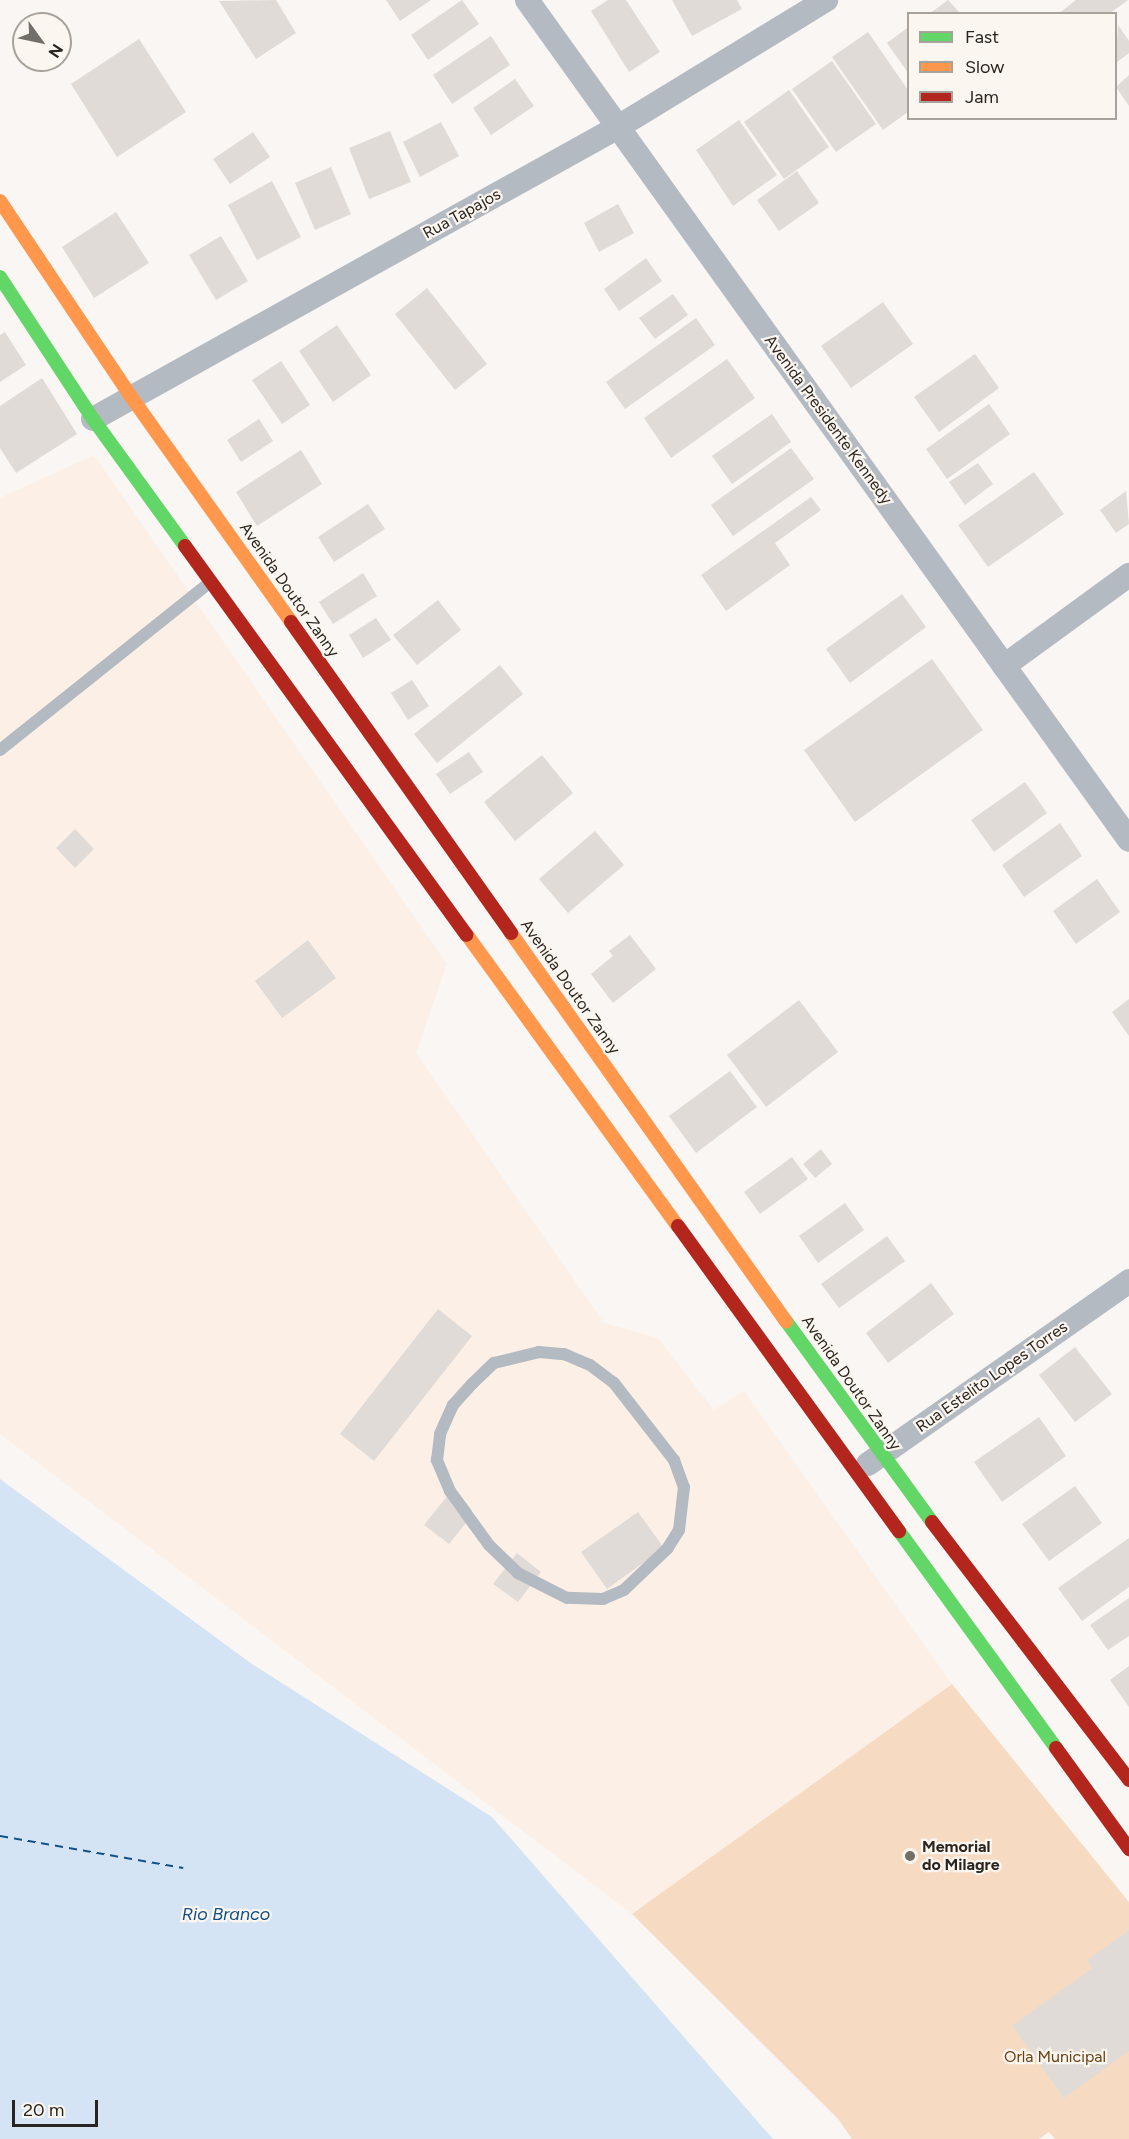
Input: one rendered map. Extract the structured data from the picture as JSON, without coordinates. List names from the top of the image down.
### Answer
{
  "streets": {
    "street": [
      "Rua Tapajos",
      "Avenida Presidente Kennedy",
      "Avenida Doutor Zanny",
      "Rua Estelito Lopes Torres"
    ]
  },
  "crossings": [
    ["Rua Tapajos", "Avenida Presidente Kennedy"],
    ["Rua Tapajos", "Avenida Doutor Zanny"],
    ["Avenida Doutor Zanny", "Rua Estelito Lopes Torres"]
  ],
  "water": ["Rio Branco"],
  "parks": ["Orla Municipal"],
  "places": ["Memorial do Milagre"],
  "legend": ["Fast", "Slow", "Jam"],
  "scale_bar": "20 m",
  "north": "bottom right"
}
